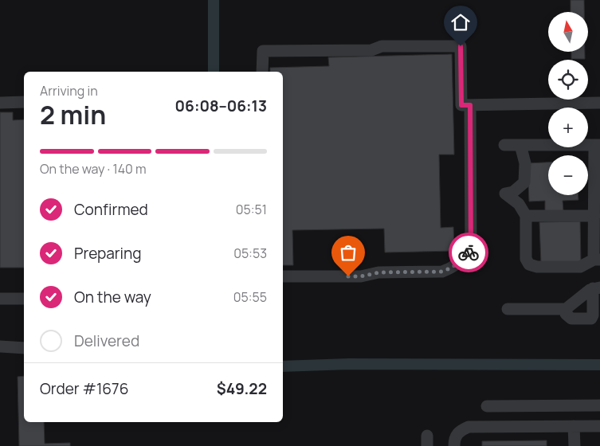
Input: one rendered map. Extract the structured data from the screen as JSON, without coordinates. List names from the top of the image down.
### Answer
{
  "north": "top",
  "page": {
    "map_buttons": ["+", "−"],
    "heading": ["2 min", "Arriving in", "06:08–06:13"],
    "panel": ["Order #1676", "$49.22"],
    "bar": "On the way · 140 m",
    "list": [
      ["Confirmed", "05:51"],
      ["Preparing", "05:53"],
      ["On the way", "05:55"],
      "Delivered"
    ]
  }
}
